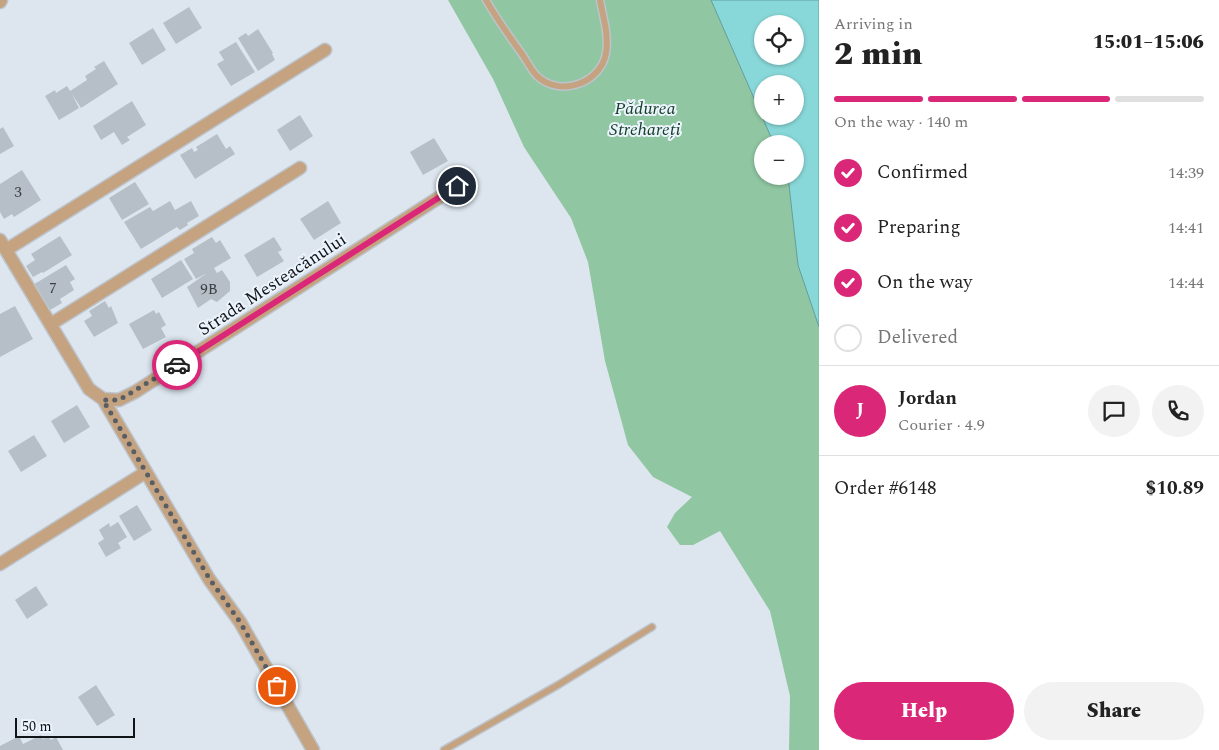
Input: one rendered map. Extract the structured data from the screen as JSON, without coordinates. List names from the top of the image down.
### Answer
{
  "streets": {
    "street": ["Strada Mesteacănului"]
  },
  "parks": ["Pădurea Strehareți"],
  "house_numbers": ["3", "7", "9B"],
  "scale_bar": "50 m",
  "page": {
    "heading": ["2 min", "Arriving in", "15:01–15:06"],
    "panel": [
      "Jordan",
      "Courier · 4.9",
      "Order #6148",
      "$10.89"
    ],
    "map_buttons": ["+", "−"],
    "bar": "On the way · 140 m",
    "list": [
      ["Confirmed", "14:39"],
      ["Preparing", "14:41"],
      ["On the way", "14:44"],
      "Delivered"
    ],
    "round": "J",
    "buttons": ["Help", "Share"],
    "scale": "50 m"
  }
}
